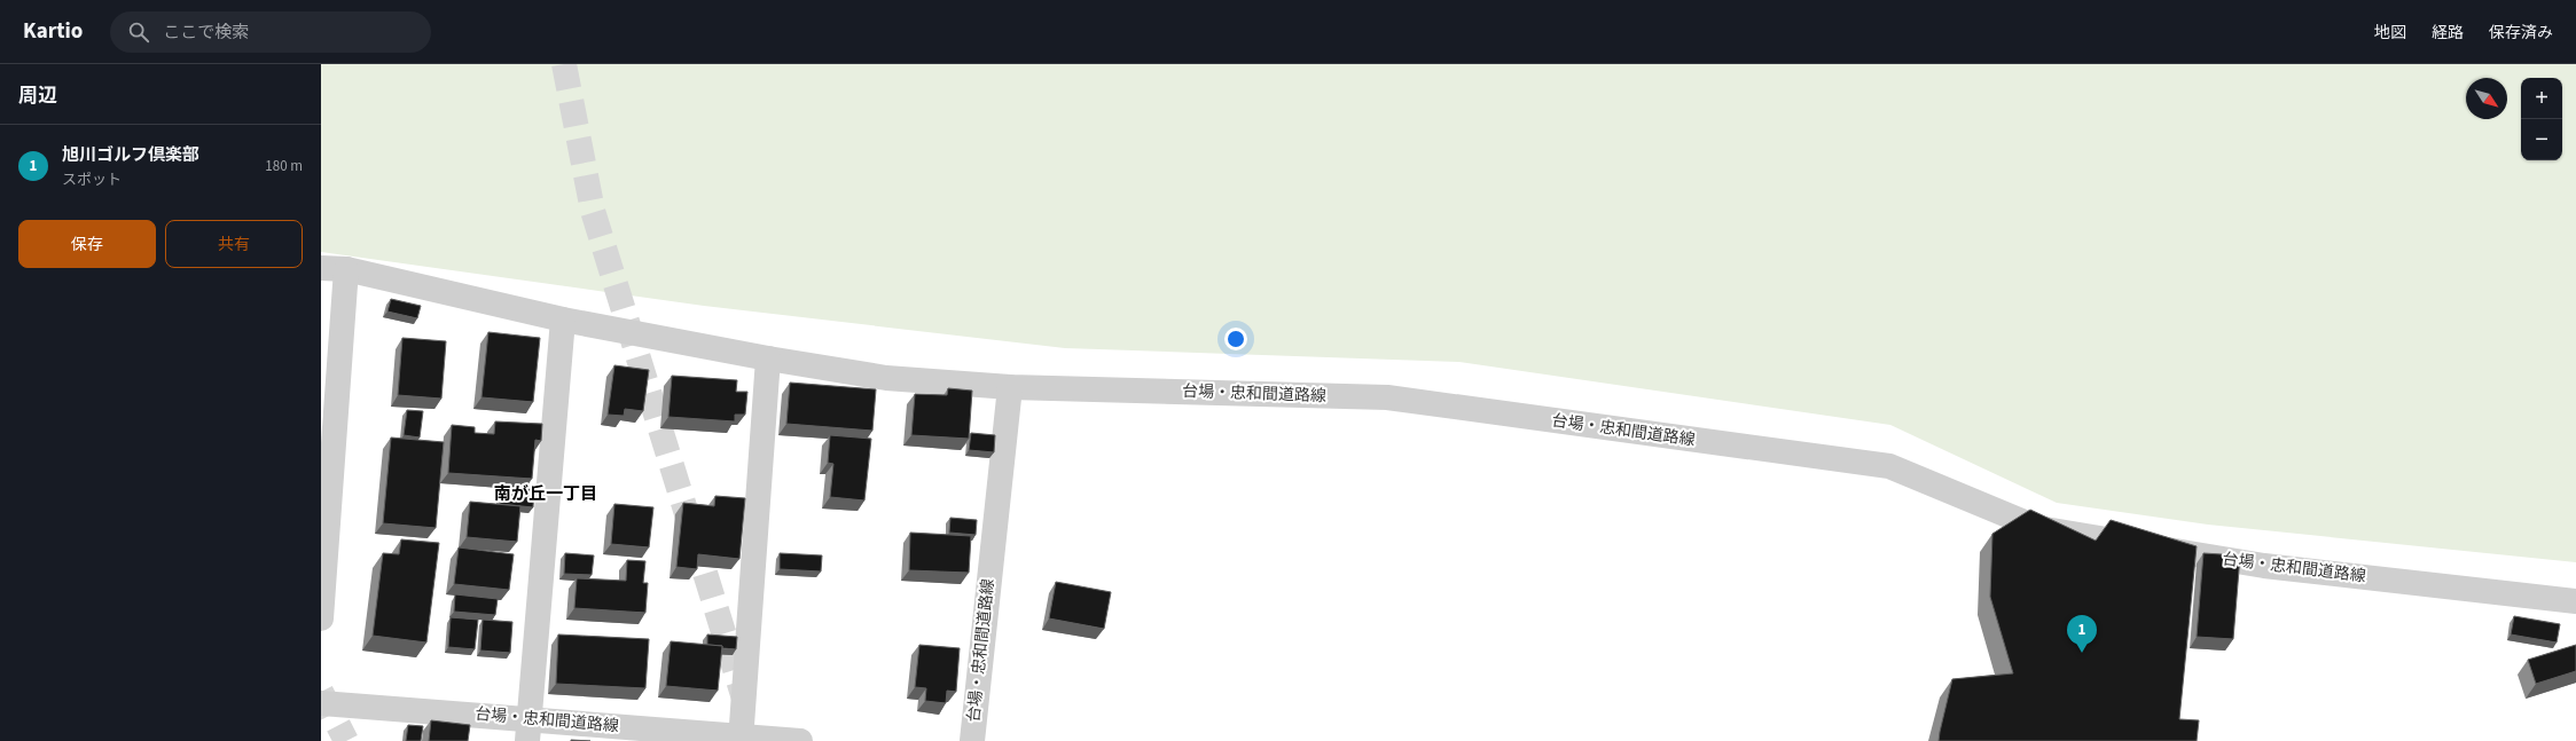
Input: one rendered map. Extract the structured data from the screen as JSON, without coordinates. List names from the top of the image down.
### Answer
{
  "streets": {
    "street": ["台場・忠和間道路線"]
  },
  "districts": ["南が丘一丁目"],
  "north": "bottom right",
  "page": {
    "header": "Kartio",
    "search": "ここで検索",
    "nav": ["地図", "経路", "保存済み"],
    "heading": "周辺",
    "map_buttons": ["+", "−"],
    "list": [
      {
        "mark": "1",
        "name": "旭川ゴルフ倶楽部",
        "note": "スポット",
        "value": "180 m"
      }
    ],
    "buttons": ["保存", "共有"],
    "pins": "1"
  }
}
